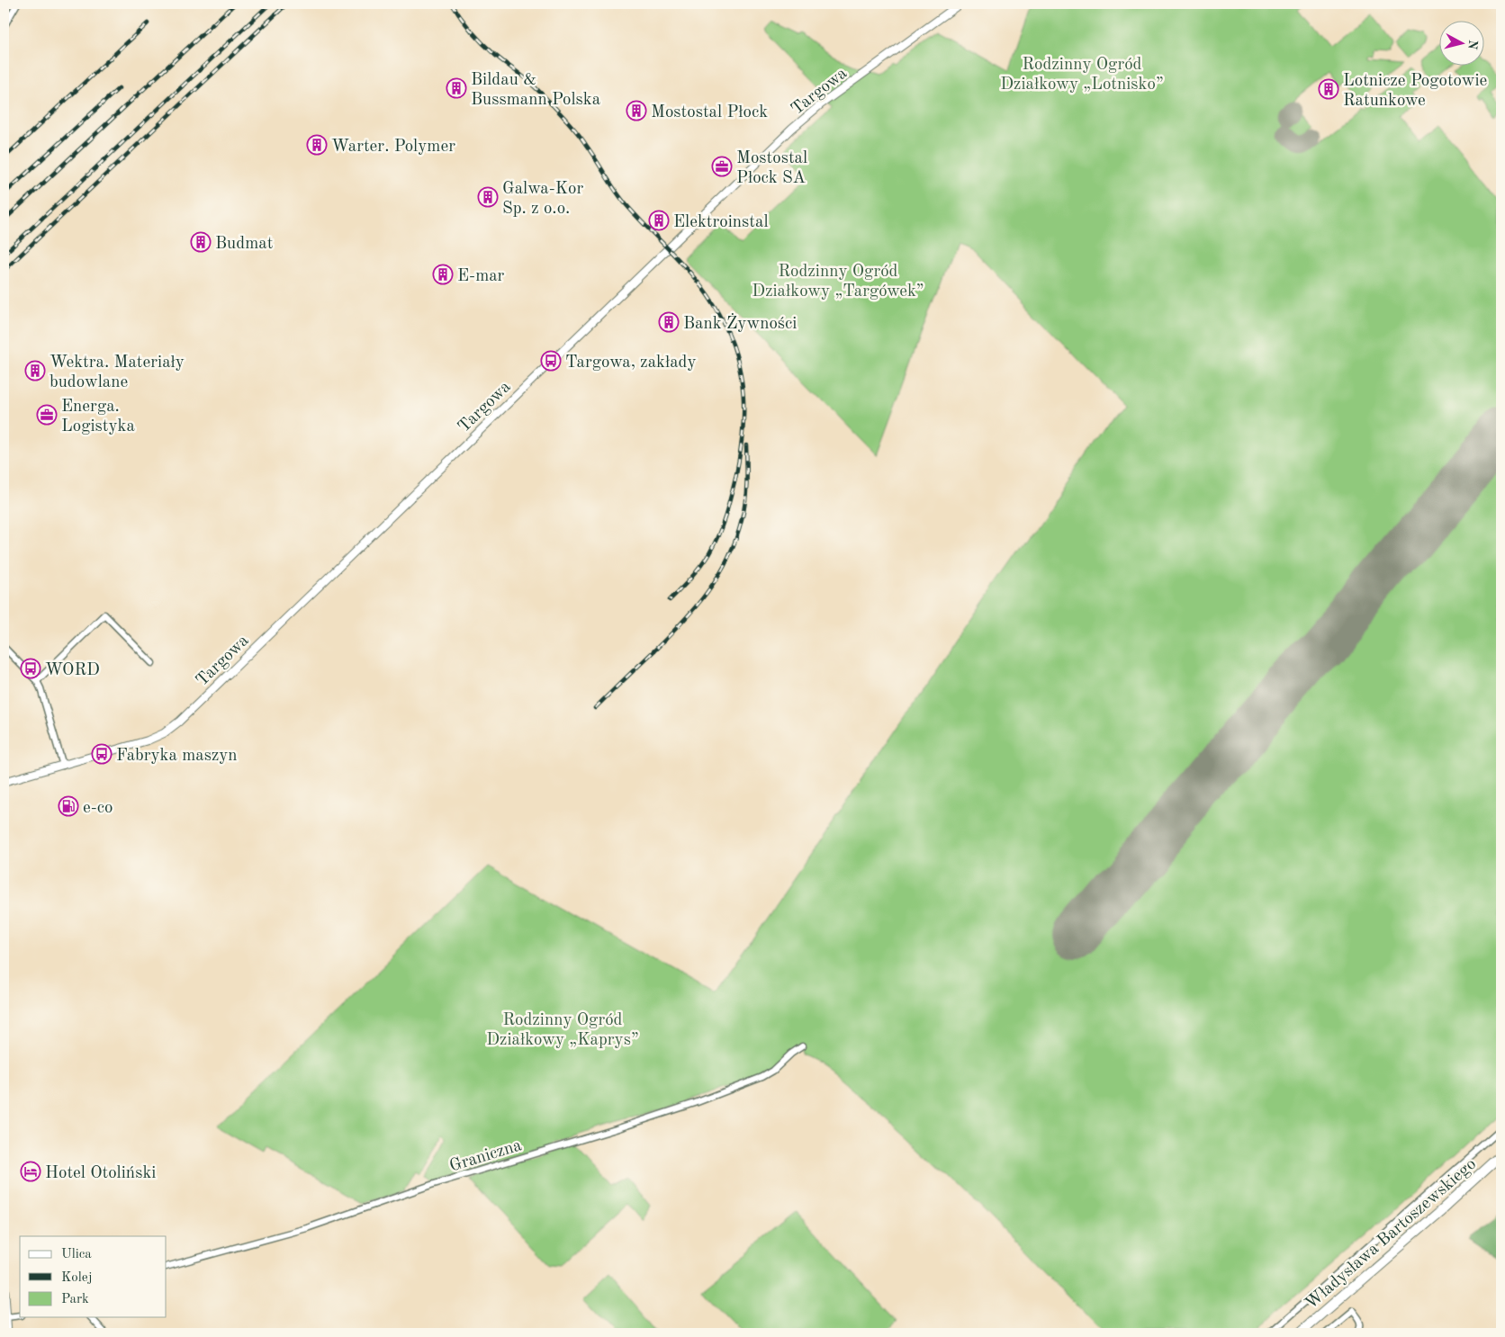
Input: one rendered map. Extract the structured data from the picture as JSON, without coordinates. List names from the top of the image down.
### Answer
{
  "streets": {
    "main road": ["Władysława Bartoszewskiego"],
    "street": ["Targowa", "Graniczna"]
  },
  "parks": ["Rodzinny Ogród Działkowy „Lotnisko”", "Rodzinny Ogród Działkowy „Targówek”", "Rodzinny Ogród Działkowy „Kaprys”"],
  "places": {
    "building": [
      "Bildau & Bussmann Polska",
      "Lotnicze Pogotowie Ratunkowe",
      "Mostostal Płock",
      "Warter. Polymer",
      "Galwa-Kor Sp. z o.o.",
      "Elektroinstal",
      "Budmat",
      "E-mar",
      "Bank Żywności",
      "Wektra. Materiały budowlane"
    ],
    "office": ["Mostostal Płock SA", "Energa. Logistyka"],
    "bus stop": ["Targowa, zakłady", "WORD", "Fabryka maszyn"],
    "fuel station": ["e-co"],
    "hotel": ["Hotel Otoliński"]
  },
  "legend": ["Ulica", "Kolej", "Park"],
  "north": "right"
}
